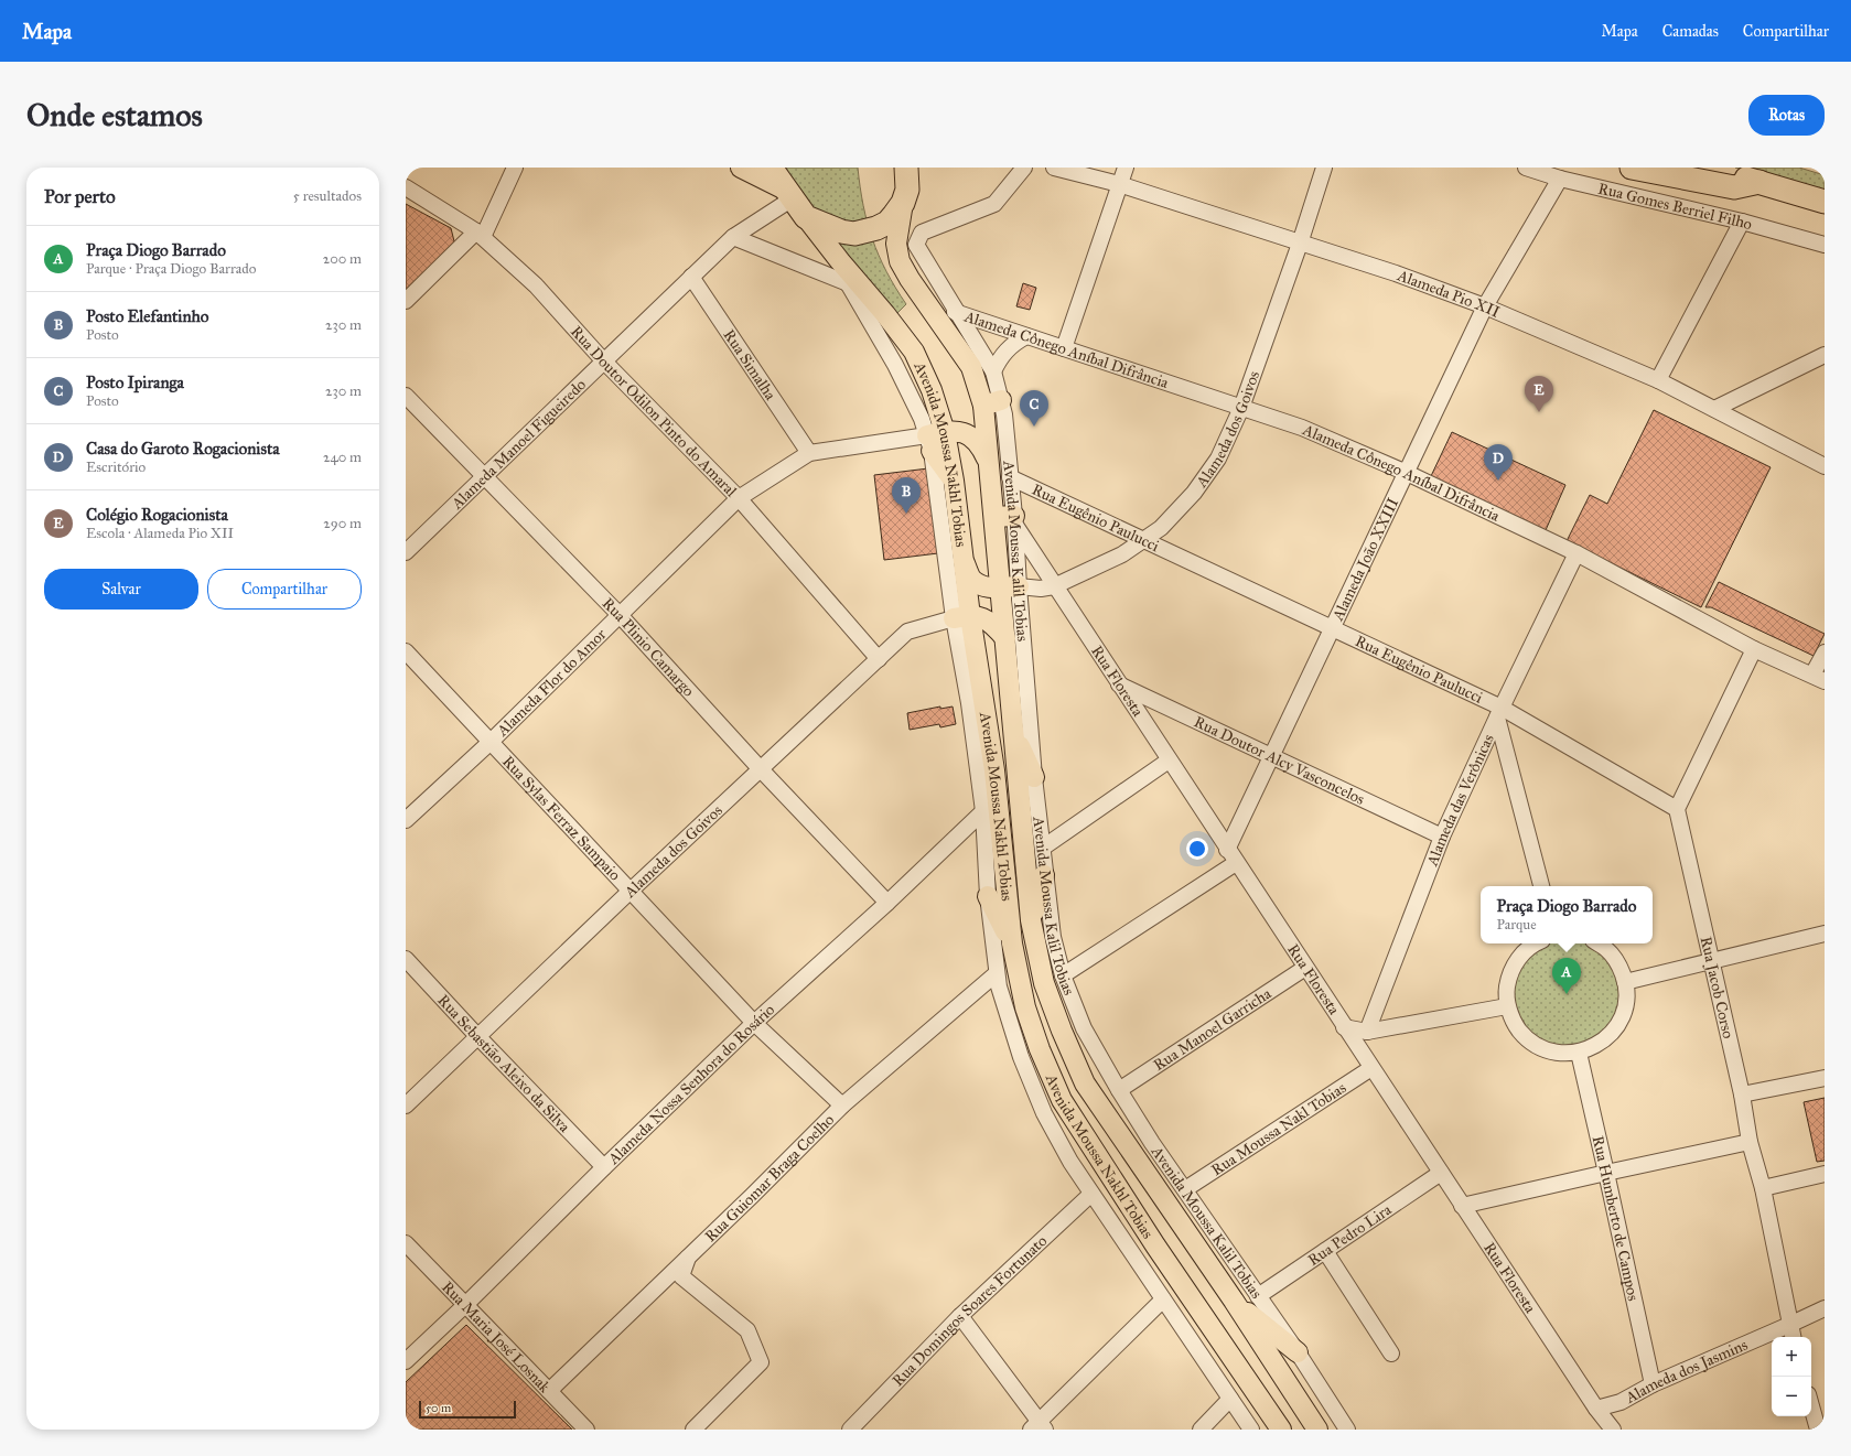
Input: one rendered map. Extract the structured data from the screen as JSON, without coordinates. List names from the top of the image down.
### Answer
{
  "streets": {
    "highway": ["Avenida Moussa Nakhl Tobias"],
    "street": [
      "Rua Gomes Berriel Filho",
      "Alameda Pio XII",
      "Alameda Cônego Aníbal Difrância",
      "Rua Simalha",
      "Rua Doutor Odilon Pinto do Amaral",
      "Alameda dos Goivos",
      "Alameda Manoel Figueiredo",
      "Rua Eugênio Paulucci",
      "Avenida Moussa Kalil Tobias",
      "Alameda João XXIII",
      "Rua Plinio Camargo",
      "Rua Floresta",
      "Alameda Flor do Amor",
      "Rua Doutor Alcy Vasconcelos",
      "Alameda das Verônicas",
      "Rua Sylas Ferraz Sampaio",
      "Rua Jacob Corso",
      "Rua Manoel Garricha",
      "Rua Sebastião Aleixo da Silva",
      "Alameda Nossa Senhora do Rosário",
      "Rua Moussa Nakl Tobias",
      "Rua Guiomar Braga Coelho",
      "Rua Humberto de Campos",
      "Rua Pedro Lira",
      "Rua Domingos Soares Fortunato",
      "Rua Maria José Losnak",
      "Alameda dos Jasmins"
    ]
  },
  "crossings": [
    ["Rua Gomes Berriel Filho", "Alameda João XXIII"],
    ["Alameda Pio XII", "Alameda dos Goivos"],
    ["Alameda Pio XII", "Alameda João XXIII"],
    ["Alameda Cônego Aníbal Difrância", "Alameda dos Goivos"],
    ["Alameda Cônego Aníbal Difrância", "Avenida Moussa Nakhl Tobias"],
    ["Alameda Cônego Aníbal Difrância", "Avenida Moussa Kalil Tobias"],
    ["Alameda Cônego Aníbal Difrância", "Alameda João XXIII"],
    ["Alameda Cônego Aníbal Difrância", "Alameda das Verônicas"],
    ["Rua Simalha", "Alameda Manoel Figueiredo"],
    ["Rua Simalha", "Alameda Flor do Amor"],
    ["Rua Doutor Odilon Pinto do Amaral", "Alameda dos Goivos"],
    ["Rua Doutor Odilon Pinto do Amaral", "Alameda Manoel Figueiredo"],
    ["Rua Doutor Odilon Pinto do Amaral", "Alameda Flor do Amor"],
    ["Alameda dos Goivos", "Avenida Moussa Nakhl Tobias"],
    ["Alameda dos Goivos", "Rua Eugênio Paulucci"],
    ["Alameda dos Goivos", "Avenida Moussa Kalil Tobias"],
    ["Alameda dos Goivos", "Rua Plinio Camargo"],
    ["Alameda dos Goivos", "Rua Floresta"],
    ["Alameda dos Goivos", "Rua Sylas Ferraz Sampaio"],
    ["Alameda dos Goivos", "Rua Sebastião Aleixo da Silva"],
    ["Alameda Manoel Figueiredo", "Avenida Moussa Nakhl Tobias"],
    ["Alameda Manoel Figueiredo", "Rua Plinio Camargo"],
    ["Avenida Moussa Nakhl Tobias", "Avenida Moussa Kalil Tobias"],
    ["Avenida Moussa Nakhl Tobias", "Alameda Flor do Amor"],
    ["Rua Eugênio Paulucci", "Avenida Moussa Kalil Tobias"],
    ["Rua Eugênio Paulucci", "Alameda João XXIII"],
    ["Rua Eugênio Paulucci", "Alameda das Verônicas"],
    ["Rua Eugênio Paulucci", "Rua Jacob Corso"],
    ["Avenida Moussa Kalil Tobias", "Rua Floresta"],
    ["Avenida Moussa Kalil Tobias", "Rua Manoel Garricha"],
    ["Avenida Moussa Kalil Tobias", "Rua Moussa Nakl Tobias"],
    ["Avenida Moussa Kalil Tobias", "Rua Pedro Lira"],
    ["Alameda João XXIII", "Rua Floresta"],
    ["Alameda João XXIII", "Rua Doutor Alcy Vasconcelos"],
    ["Rua Plinio Camargo", "Alameda Flor do Amor"],
    ["Rua Plinio Camargo", "Alameda Nossa Senhora do Rosário"],
    ["Rua Floresta", "Rua Doutor Alcy Vasconcelos"],
    ["Rua Floresta", "Rua Manoel Garricha"],
    ["Rua Floresta", "Rua Moussa Nakl Tobias"],
    ["Rua Floresta", "Rua Pedro Lira"],
    ["Rua Floresta", "Alameda dos Jasmins"],
    ["Alameda Flor do Amor", "Rua Sylas Ferraz Sampaio"],
    ["Rua Doutor Alcy Vasconcelos", "Alameda das Verônicas"],
    ["Rua Sylas Ferraz Sampaio", "Alameda Nossa Senhora do Rosário"],
    ["Rua Sylas Ferraz Sampaio", "Rua Guiomar Braga Coelho"],
    ["Rua Jacob Corso", "Alameda dos Jasmins"],
    ["Rua Sebastião Aleixo da Silva", "Alameda Nossa Senhora do Rosário"],
    ["Alameda Nossa Senhora do Rosário", "Rua Maria José Losnak"],
    ["Rua Guiomar Braga Coelho", "Rua Maria José Losnak"],
    ["Rua Humberto de Campos", "Alameda dos Jasmins"]
  ],
  "scale_bar": "50 m",
  "page": {
    "header": "Mapa",
    "nav": ["Mapa", "Camadas", "Compartilhar"],
    "buttons": [
      "Rotas",
      ["Salvar", "Compartilhar"]
    ],
    "title": "Onde estamos",
    "heading": ["Por perto", "5 resultados"],
    "list": [
      {
        "mark": "A",
        "name": "Praça Diogo Barrado",
        "note": "Parque · Praça Diogo Barrado",
        "value": "200 m"
      },
      {
        "mark": "B",
        "name": "Posto Elefantinho",
        "note": "Posto",
        "value": "230 m"
      },
      {
        "mark": "C",
        "name": "Posto Ipiranga",
        "note": "Posto",
        "value": "230 m"
      },
      {
        "mark": "D",
        "name": "Casa do Garoto Rogacionista",
        "note": "Escritório",
        "value": "240 m"
      },
      {
        "mark": "E",
        "name": "Colégio Rogacionista",
        "note": "Escola · Alameda Pio XII",
        "value": "290 m"
      }
    ],
    "pins": [
      "E",
      "C",
      "D",
      "B",
      "A"
    ],
    "popup": ["Praça Diogo Barrado", "Parque"],
    "map_buttons": ["+", "−"],
    "scale": "50 m"
  }
}
